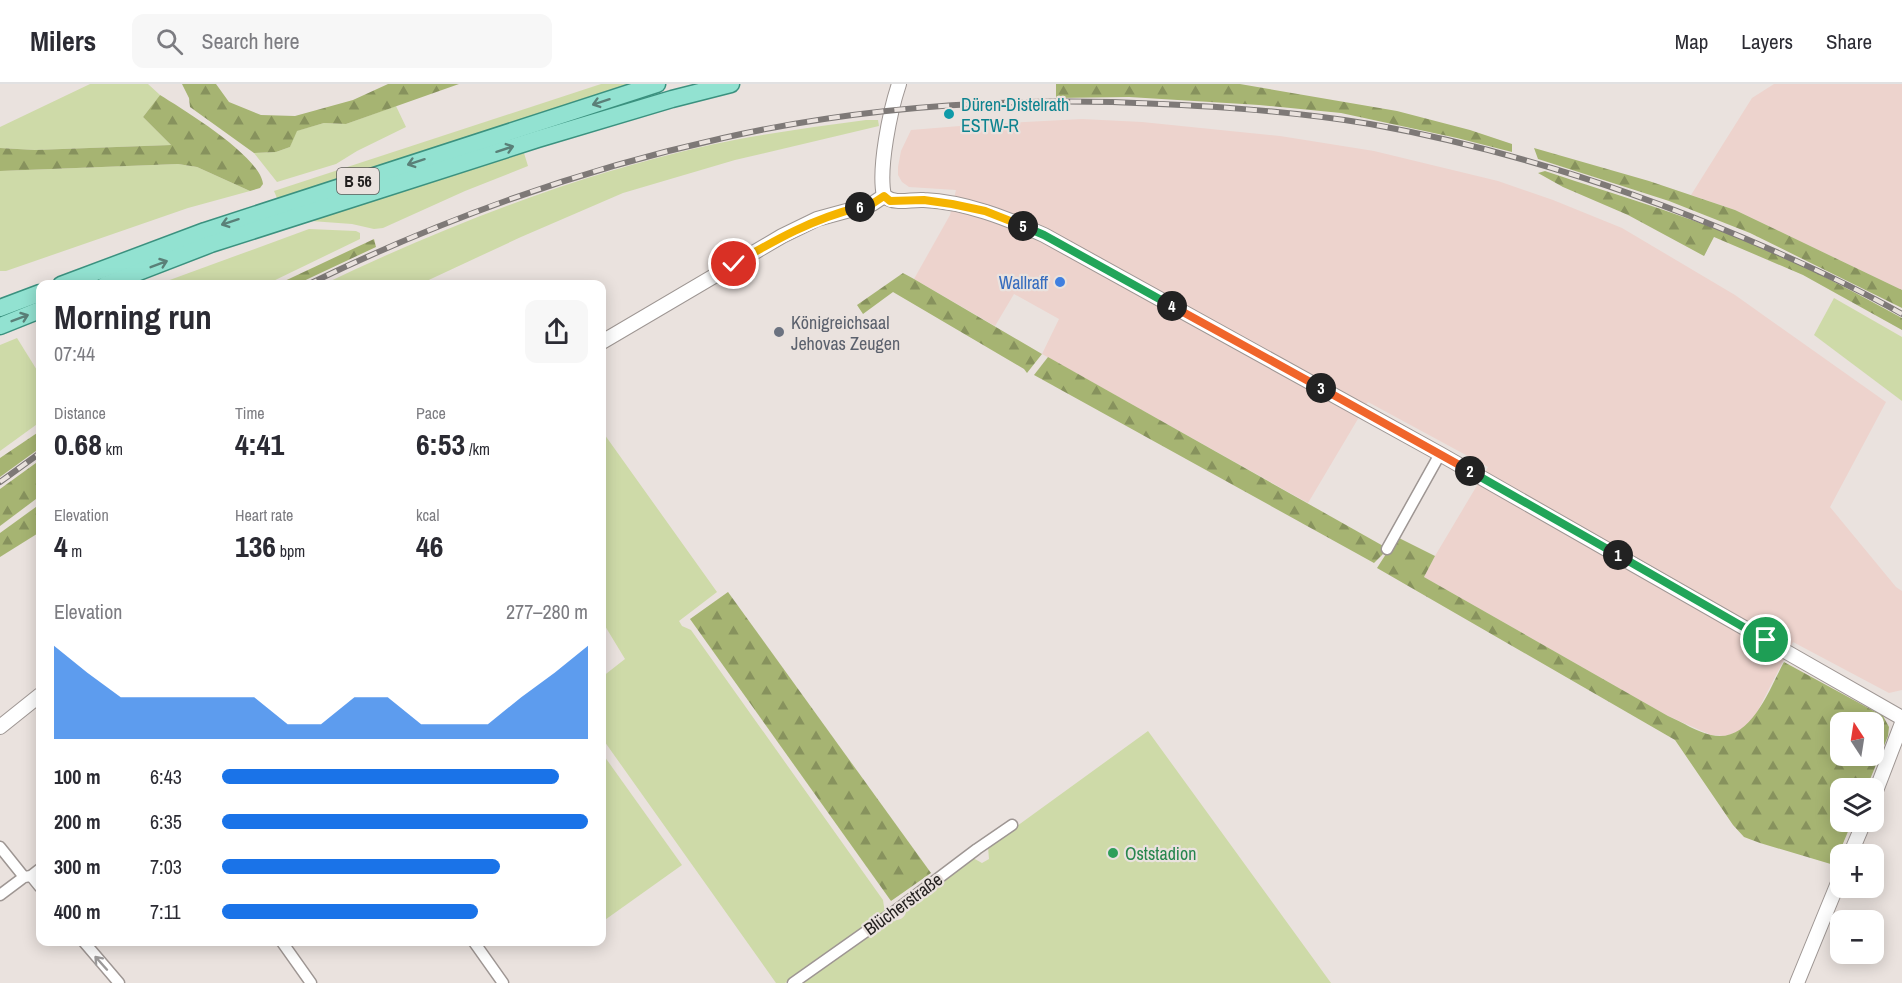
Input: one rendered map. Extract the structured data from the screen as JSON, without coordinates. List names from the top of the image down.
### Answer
{
  "streets": {
    "main road": ["B 56"],
    "street": ["Blücherstraße"]
  },
  "places": [
    "Düren-Distelrath ESTW-R",
    "Wallraff",
    "Königreichsaal Jehovas Zeugen",
    "Oststadion"
  ],
  "north": "top",
  "page": {
    "header": "Milers",
    "search": "Search here",
    "nav": ["Map", "Layers", "Share"],
    "pins": [
      "6",
      "5",
      "4",
      "3",
      "2",
      "1"
    ],
    "heading": ["Morning run", "07:44"],
    "stats": [
      ["Distance", "0.68 km"],
      ["Time", "4:41"],
      ["Pace", "6:53 /km"],
      ["Elevation", "4 m"],
      ["Heart rate", "136 bpm"],
      ["kcal", "46"]
    ],
    "chart": ["Elevation", "277–280 m"],
    "map_buttons": ["+", "−"],
    "list": [
      {
        "name": "100 m",
        "note": "6:43"
      },
      {
        "name": "200 m",
        "note": "6:35"
      },
      {
        "name": "300 m",
        "note": "7:03"
      },
      {
        "name": "400 m",
        "note": "7:11"
      }
    ]
  }
}
